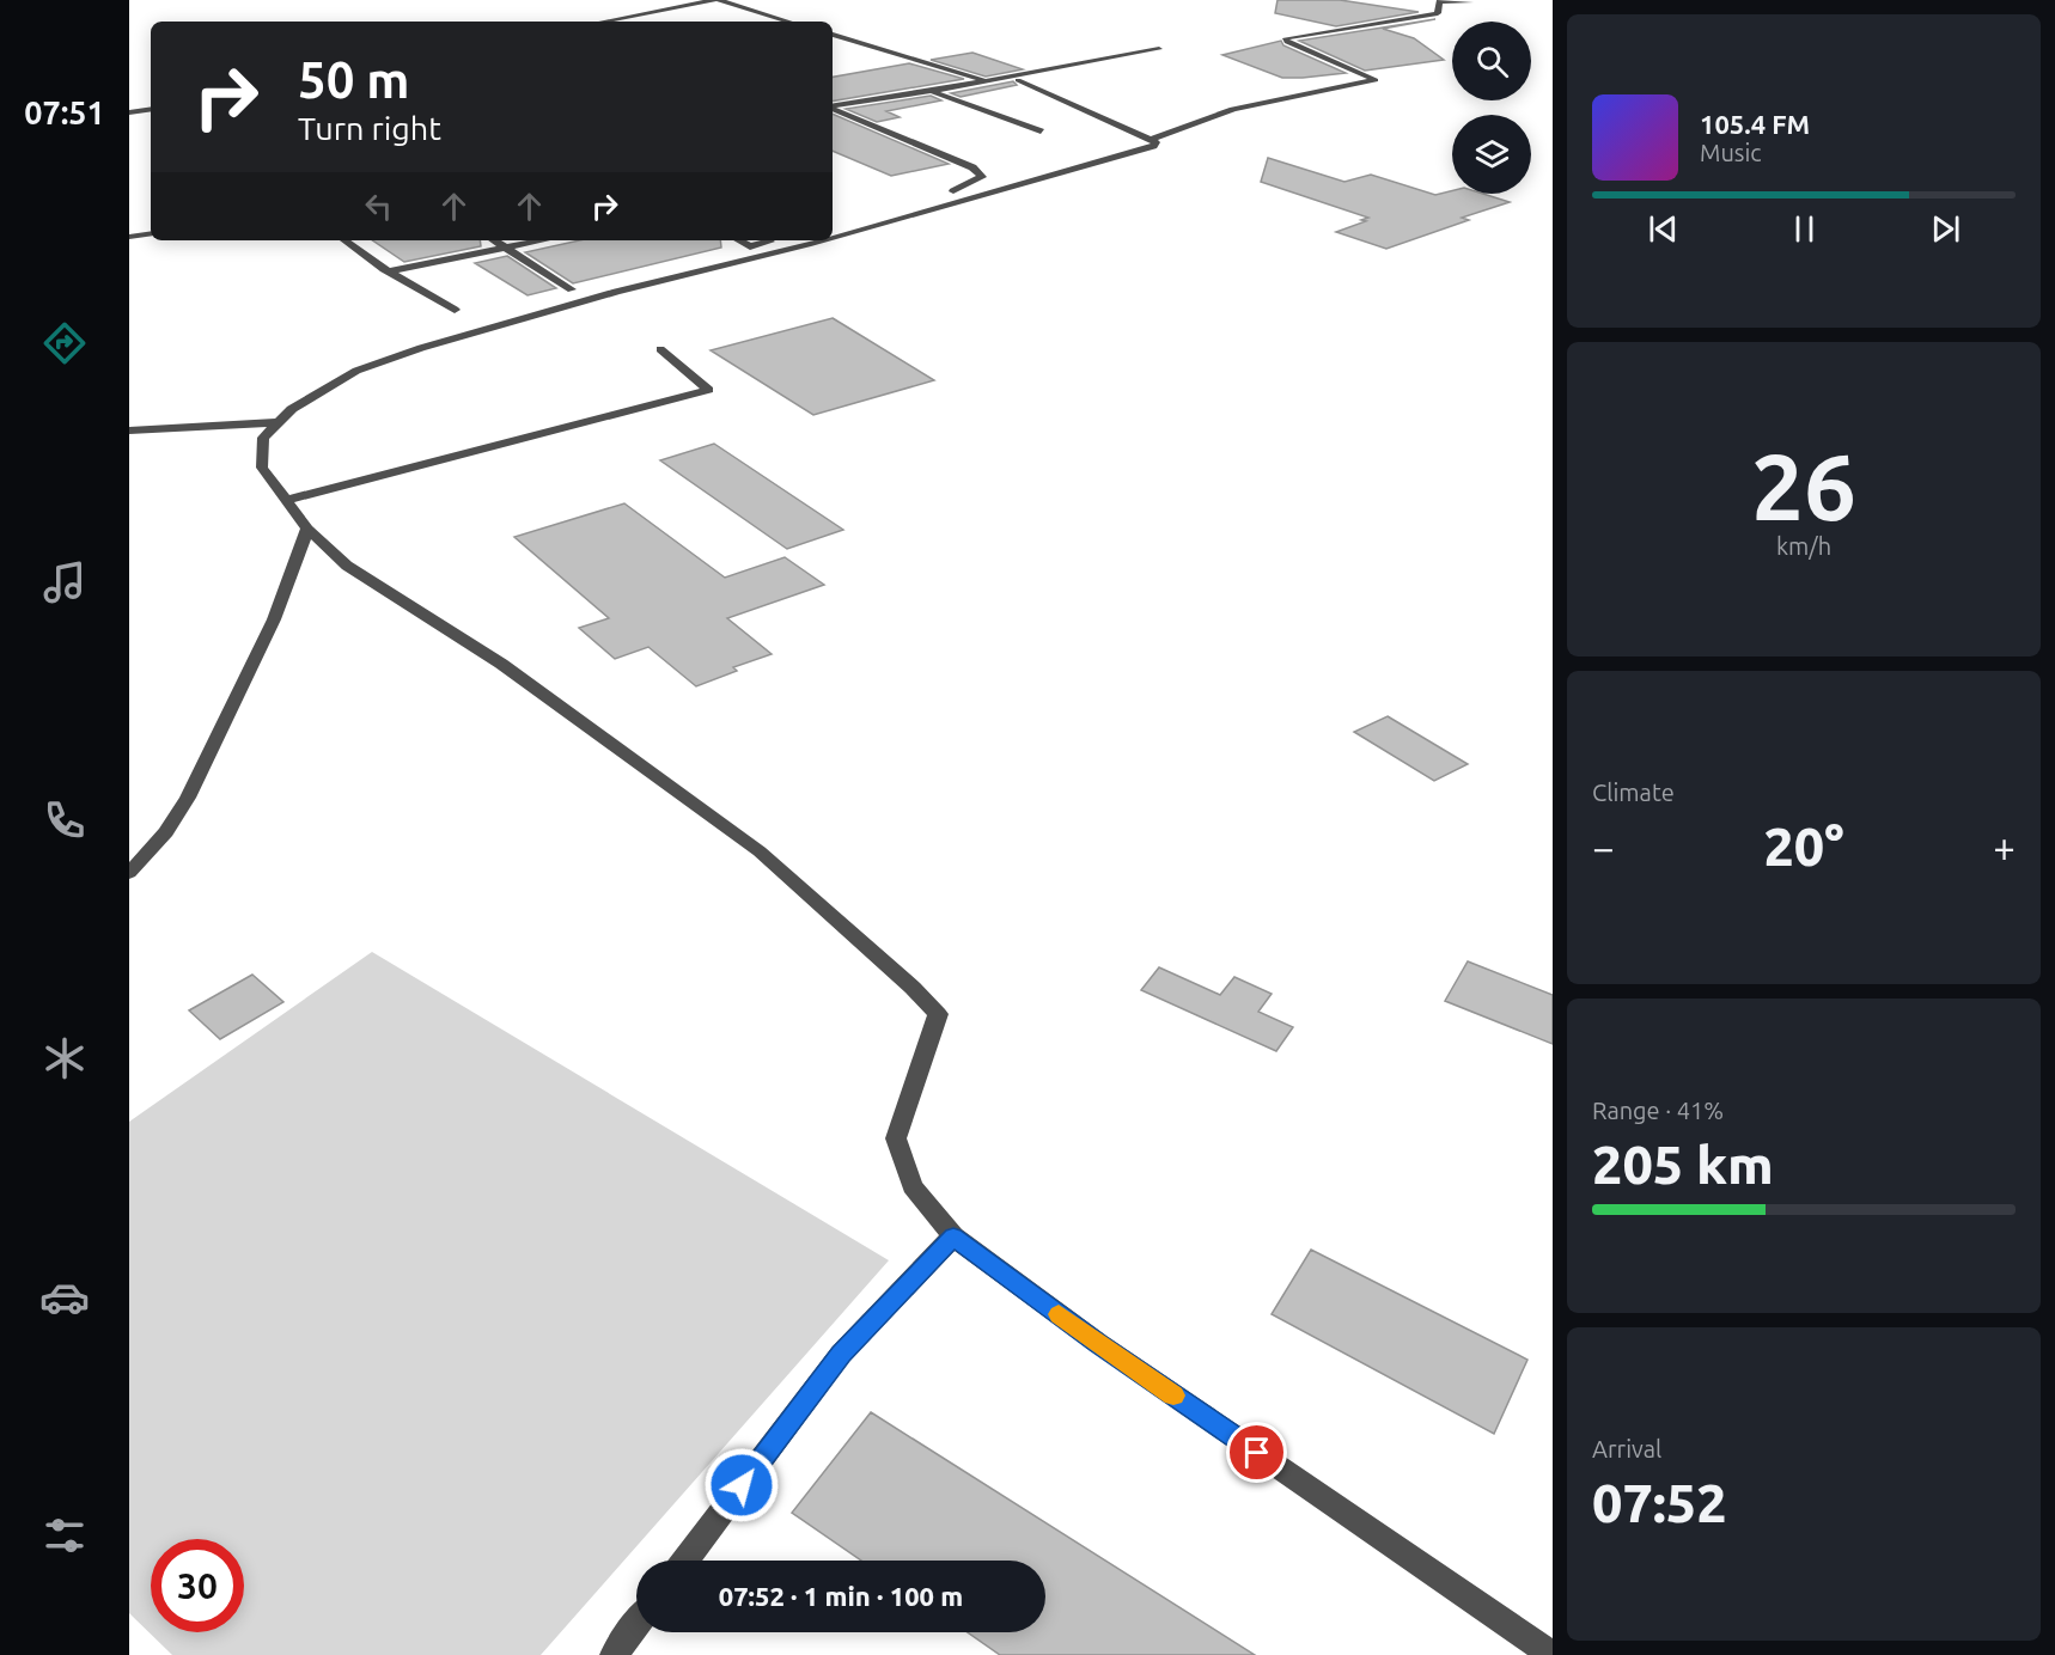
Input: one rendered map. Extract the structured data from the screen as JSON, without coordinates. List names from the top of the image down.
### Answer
{
  "page": {
    "tabs": "07:51",
    "turn": ["50 m", "Turn right"],
    "song": ["105.4 FM", "Music"],
    "tile": [
      ["26", "km/h"],
      "Climate",
      ["Range · 41%", "205 km"],
      ["Arrival", "07:52"]
    ],
    "heat": ["−", "20°", "+"],
    "limit": "30",
    "trip": "07:52 · 1 min · 100 m"
  }
}
